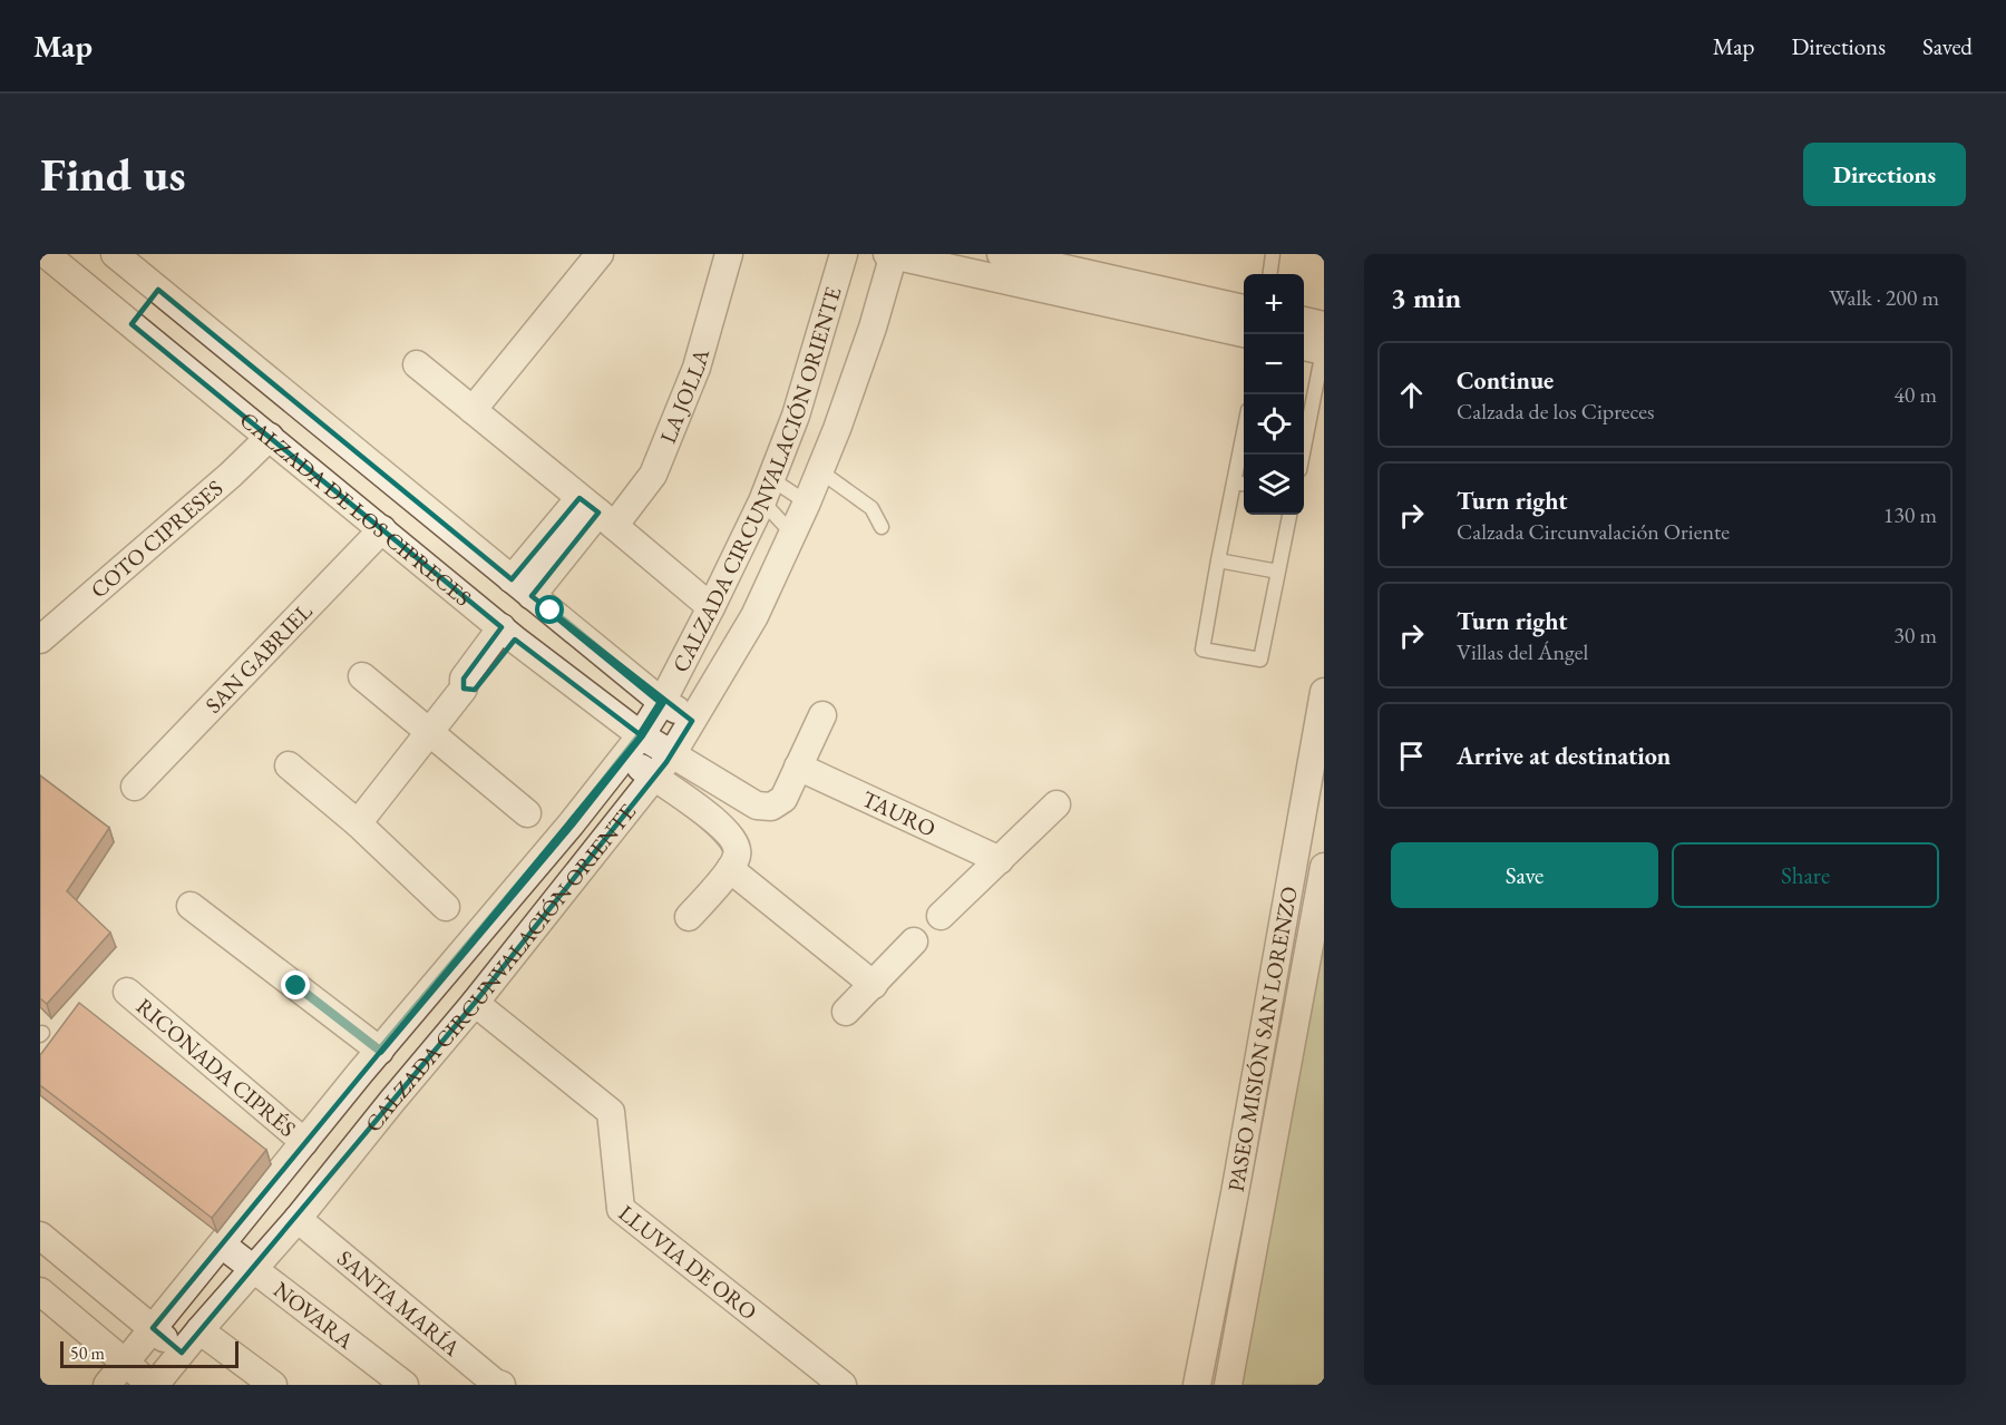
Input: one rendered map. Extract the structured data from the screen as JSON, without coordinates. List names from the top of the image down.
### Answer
{
  "streets": {
    "street": [
      "LA JOLLA",
      "CALZADA CIRCUNVALACIÓN ORIENTE",
      "CALZADA DE LOS CIPRECES",
      "COTO CIPRESES",
      "SAN GABRIEL",
      "TAURO",
      "PASEO MISIÓN SAN LORENZO",
      "RICONADA CIPRÉS",
      "LLUVIA DE ORO",
      "SANTA MARÍA",
      "NOVARA"
    ]
  },
  "crossings": [
    ["LA JOLLA", "CALZADA DE LOS CIPRECES"],
    ["CALZADA CIRCUNVALACIÓN ORIENTE", "CALZADA DE LOS CIPRECES"],
    ["CALZADA CIRCUNVALACIÓN ORIENTE", "RICONADA CIPRÉS"],
    ["CALZADA CIRCUNVALACIÓN ORIENTE", "LLUVIA DE ORO"],
    ["CALZADA CIRCUNVALACIÓN ORIENTE", "SANTA MARÍA"],
    ["CALZADA CIRCUNVALACIÓN ORIENTE", "NOVARA"],
    ["CALZADA DE LOS CIPRECES", "COTO CIPRESES"],
    ["CALZADA DE LOS CIPRECES", "SAN GABRIEL"]
  ],
  "scale_bar": "50 m",
  "page": {
    "header": "Map",
    "nav": ["Map", "Directions", "Saved"],
    "buttons": [
      "Directions",
      ["Save", "Share"]
    ],
    "title": "Find us",
    "heading": ["3 min", "Walk · 200 m"],
    "map_buttons": ["+", "−"],
    "list": [
      ["Continue", "Calzada de los Cipreces", "40 m"],
      ["Turn right", "Calzada Circunvalación Oriente", "130 m"],
      ["Turn right", "Villas del Ángel", "30 m"],
      "Arrive at destination"
    ],
    "scale": "50 m"
  }
}
